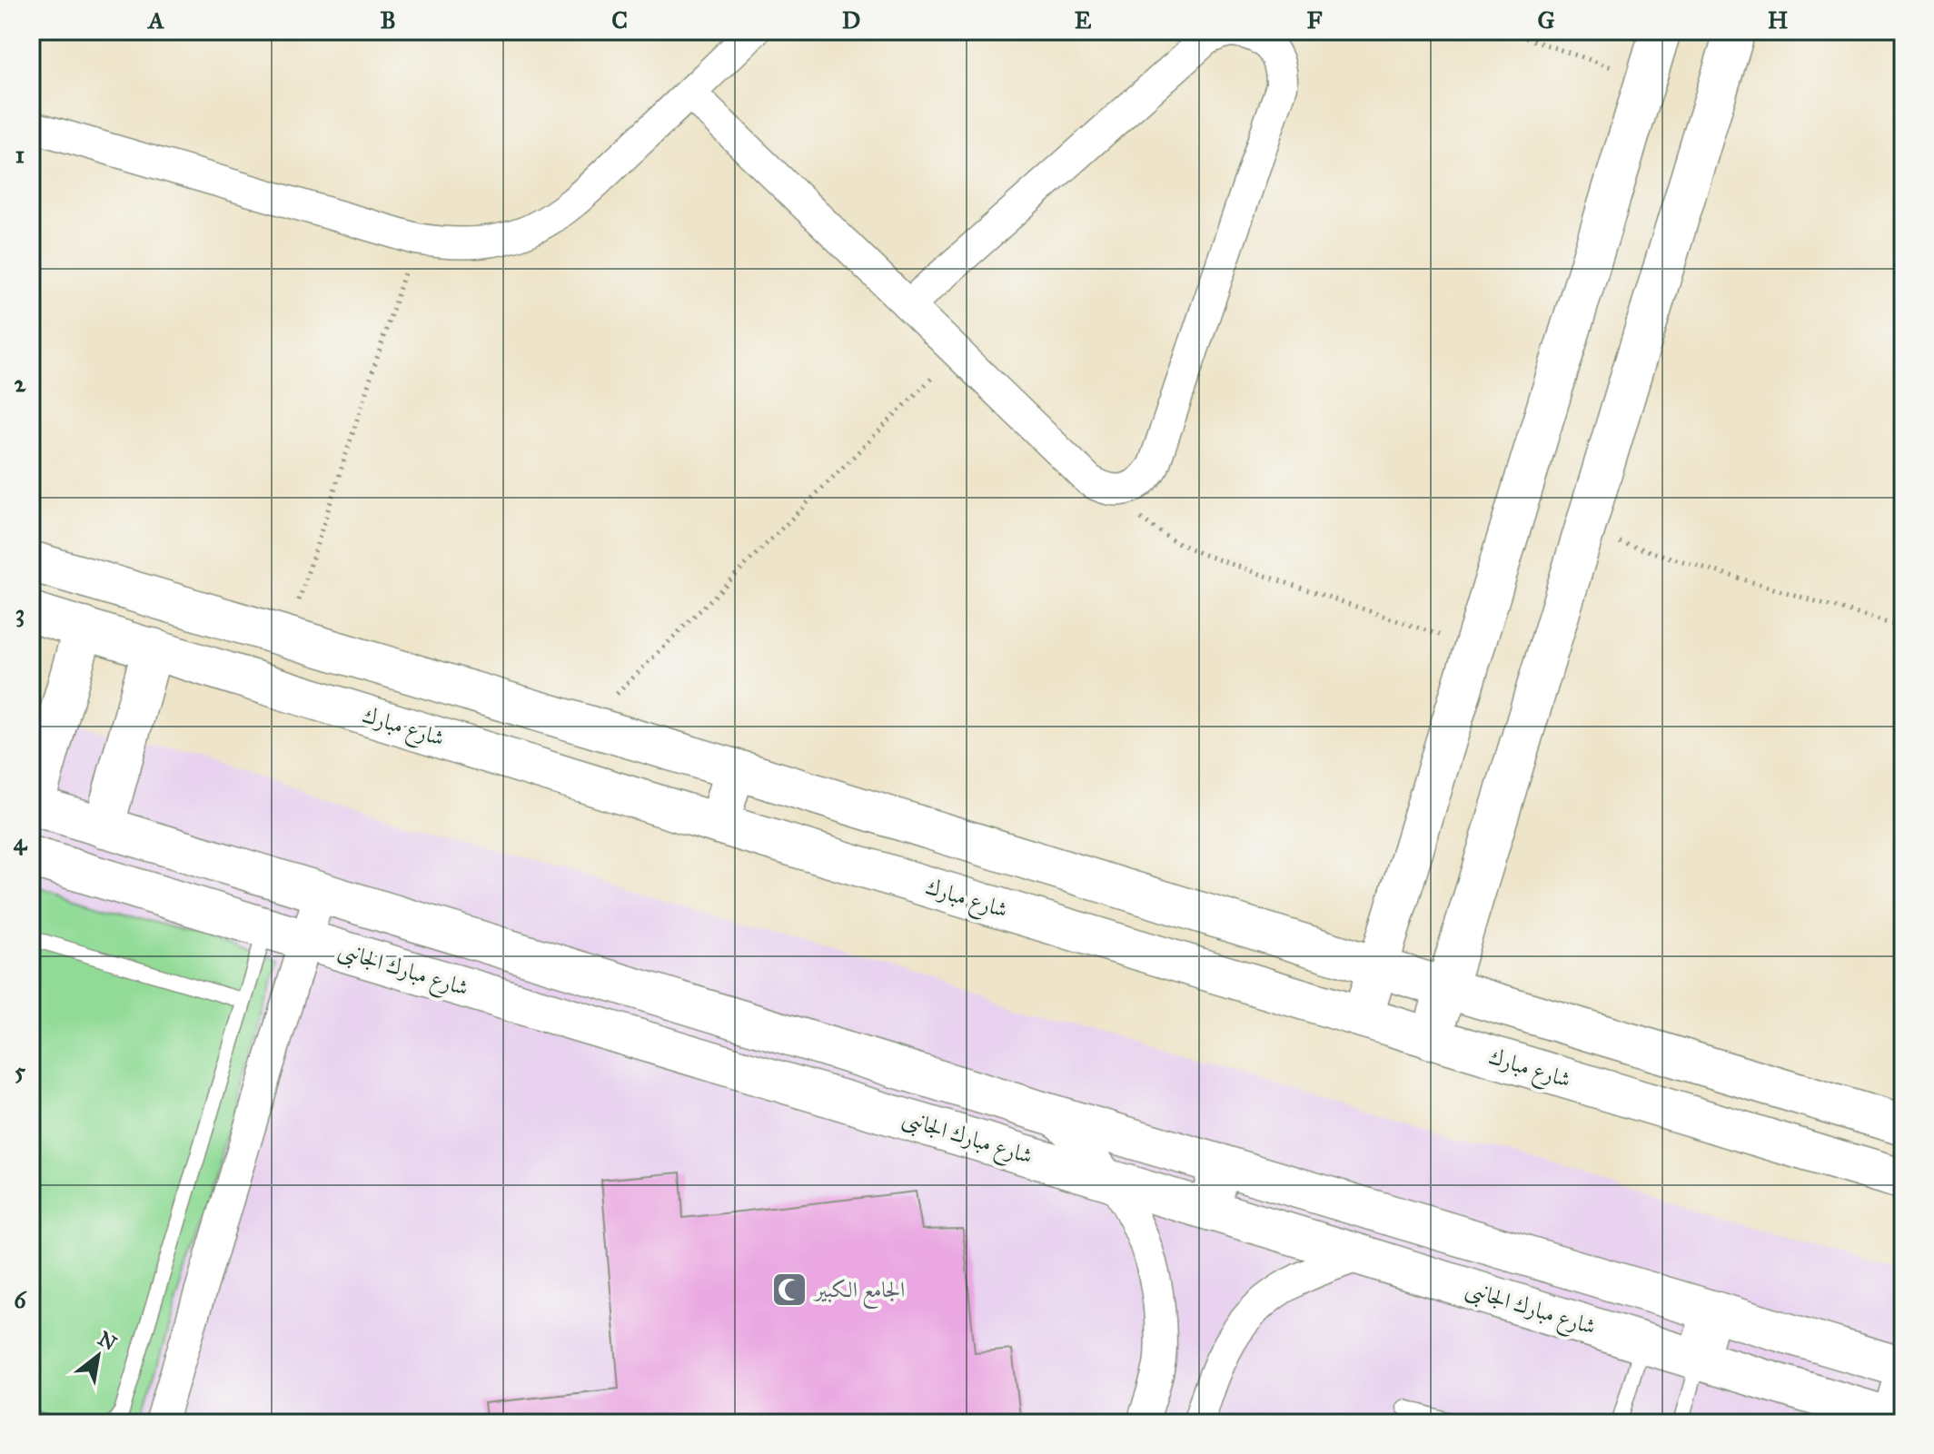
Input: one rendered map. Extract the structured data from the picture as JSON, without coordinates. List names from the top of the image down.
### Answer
{
  "streets": {
    "main road": ["شارع مبارك", "شارع مبارك الجانبى"]
  },
  "places": {
    "mosque": ["الجامع الكبير"]
  },
  "north": "top right",
  "grid": {
    "columns": [
      "A",
      "B",
      "C",
      "D",
      "E",
      "F",
      "G",
      "H"
    ],
    "rows": [
      "1",
      "2",
      "3",
      "4",
      "5",
      "6"
    ]
  }
}
